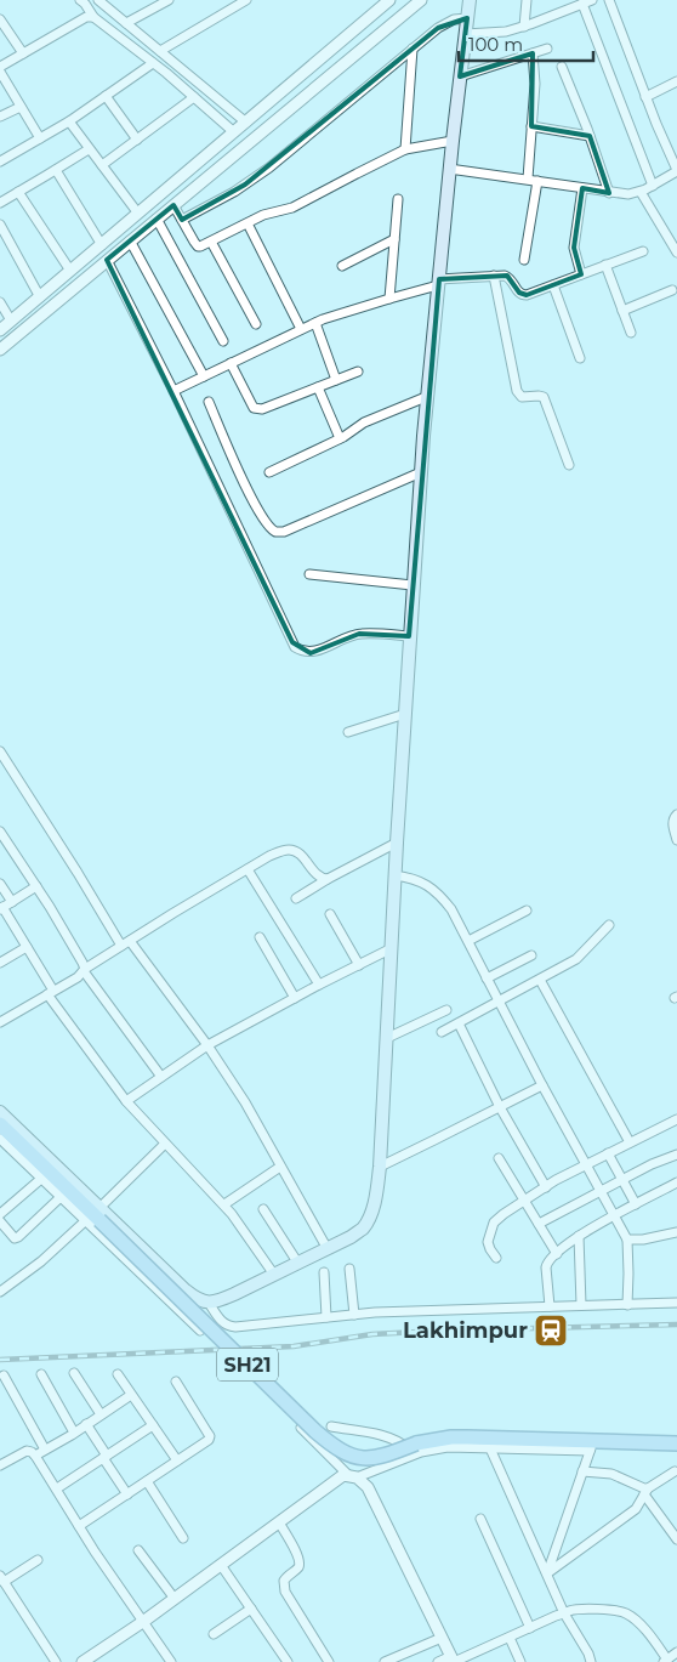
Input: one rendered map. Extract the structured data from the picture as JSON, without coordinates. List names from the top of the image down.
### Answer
{
  "streets": {
    "main road": ["SH21"]
  },
  "places": {
    "station": ["Lakhimpur"]
  },
  "scale_bar": "100 m"
}
